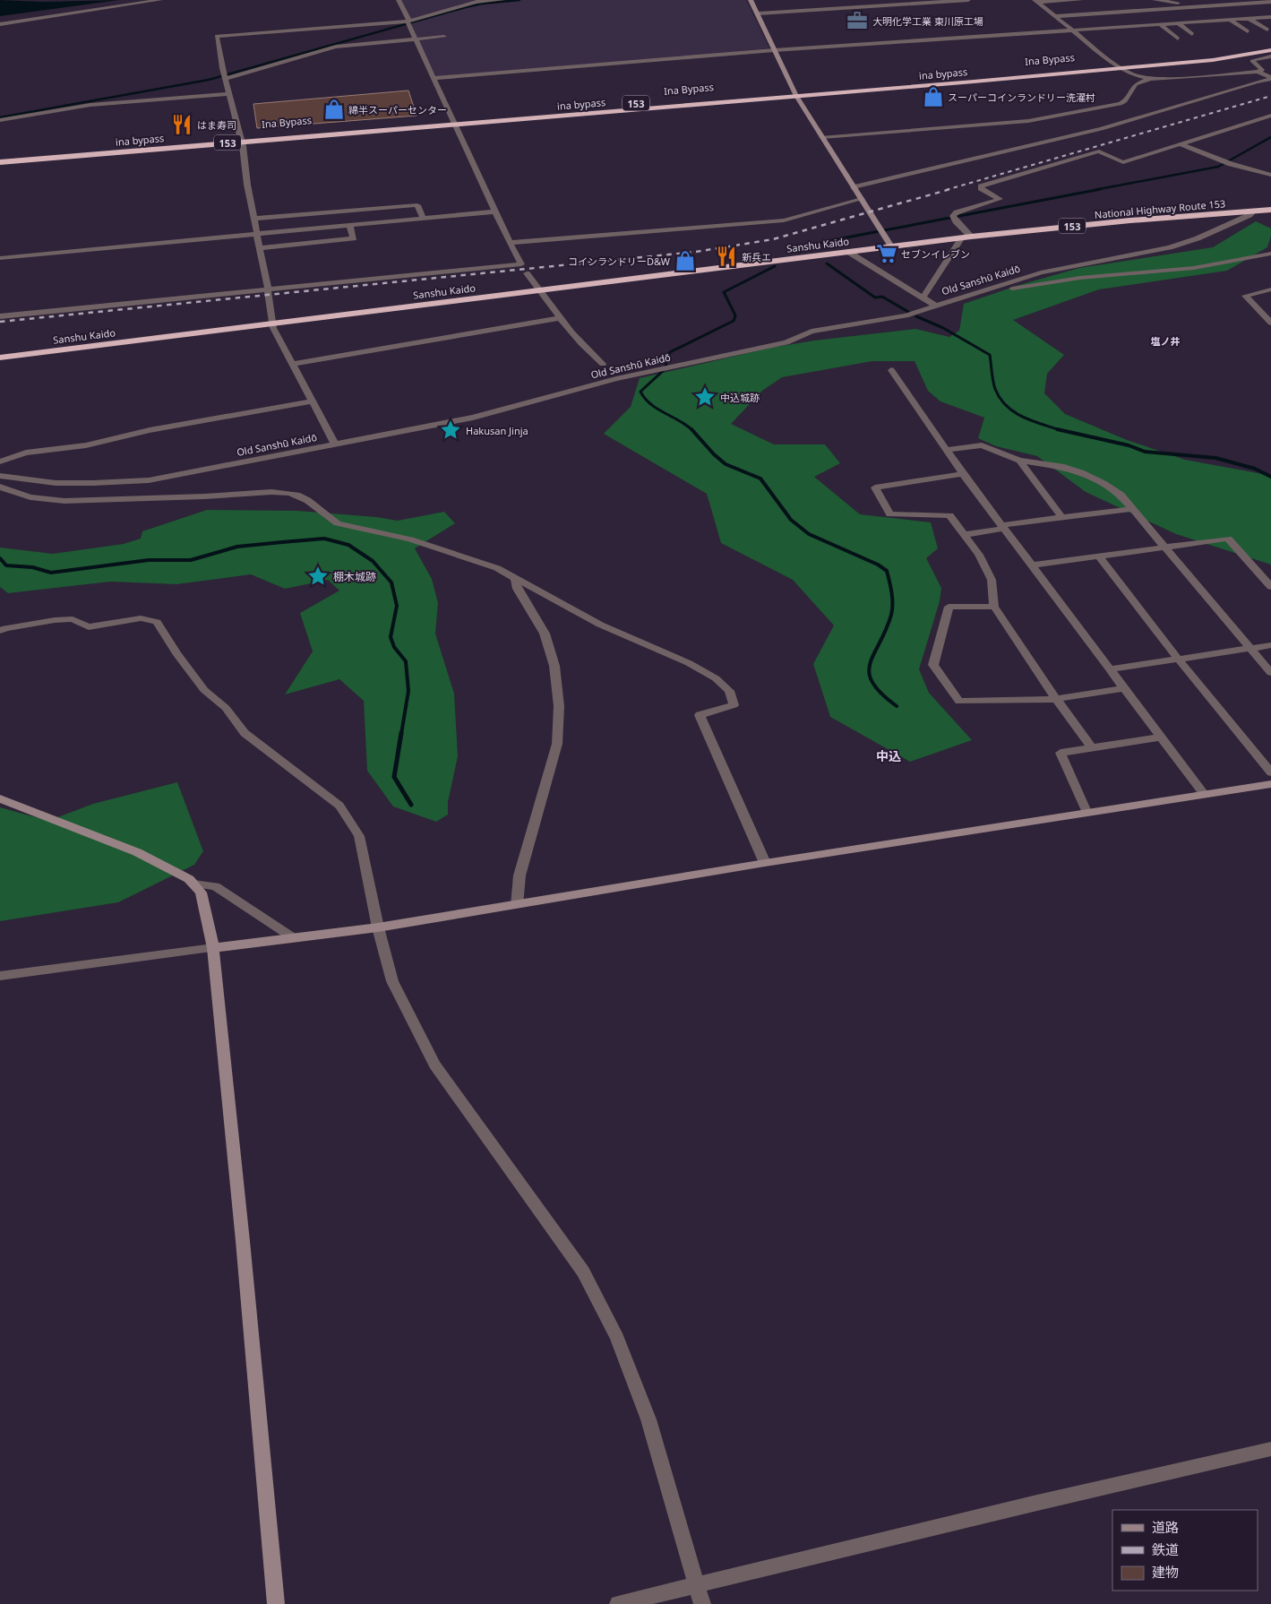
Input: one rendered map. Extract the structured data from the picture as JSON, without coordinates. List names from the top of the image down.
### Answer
{
  "streets": {
    "highway": [
      "Ina Bypass",
      "ina bypass",
      "153",
      "National Highway Route 153",
      "Sanshu Kaido"
    ],
    "street": ["Old Sanshū Kaidō"]
  },
  "crossings": [
    ["Ina Bypass", "ina bypass"],
    ["Ina Bypass", "153"],
    ["National Highway Route 153", "Sanshu Kaido"],
    ["National Highway Route 153", "Old Sanshū Kaidō"]
  ],
  "districts": ["塩ノ井", "中込"],
  "places": {
    "office": ["大明化学工業 東川原工場"],
    "shop": ["スーパーコインランドリー洗濯村", "綿半スーパーセンター", "コインランドリーD&W"],
    "restaurant": ["はま寿司", "新兵エ"],
    "supermarket": ["セブンイレブン"],
    "place": ["中込城跡", "Hakusan Jinja", "棚木城跡"]
  },
  "legend": ["道路", "鉄道", "建物"]
}
